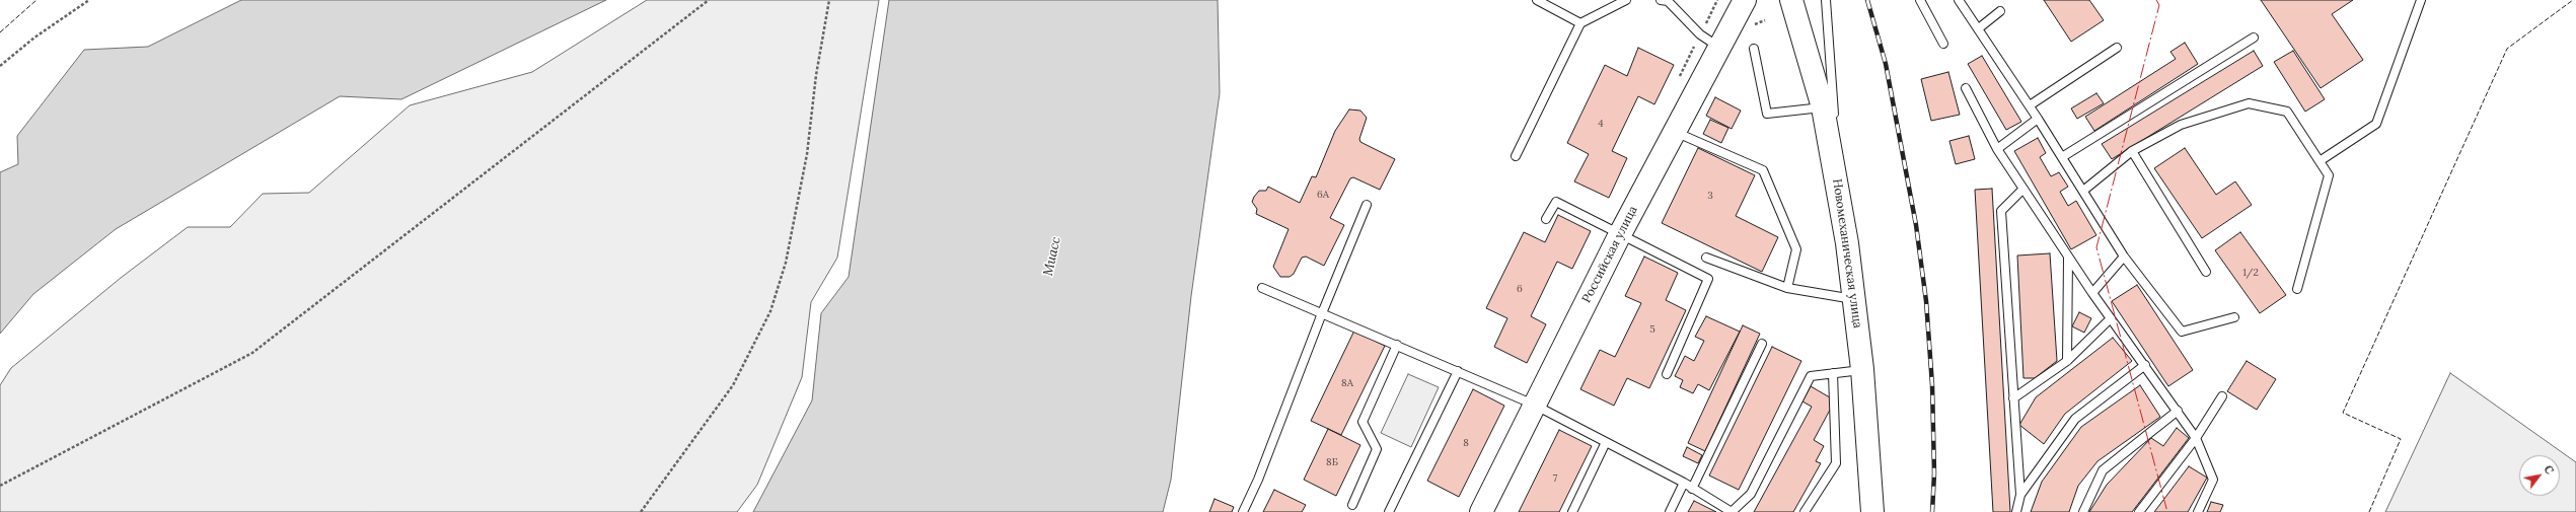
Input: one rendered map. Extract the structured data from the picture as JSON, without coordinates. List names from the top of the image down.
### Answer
{
  "streets": {
    "main road": ["Новомеханическая улица", "Российская улица"]
  },
  "water": ["Миасс"],
  "house_numbers": [
    "4",
    "6А",
    "3",
    "1/2",
    "6",
    "5",
    "8А",
    "8",
    "8Б",
    "7"
  ],
  "north": "top right"
}
